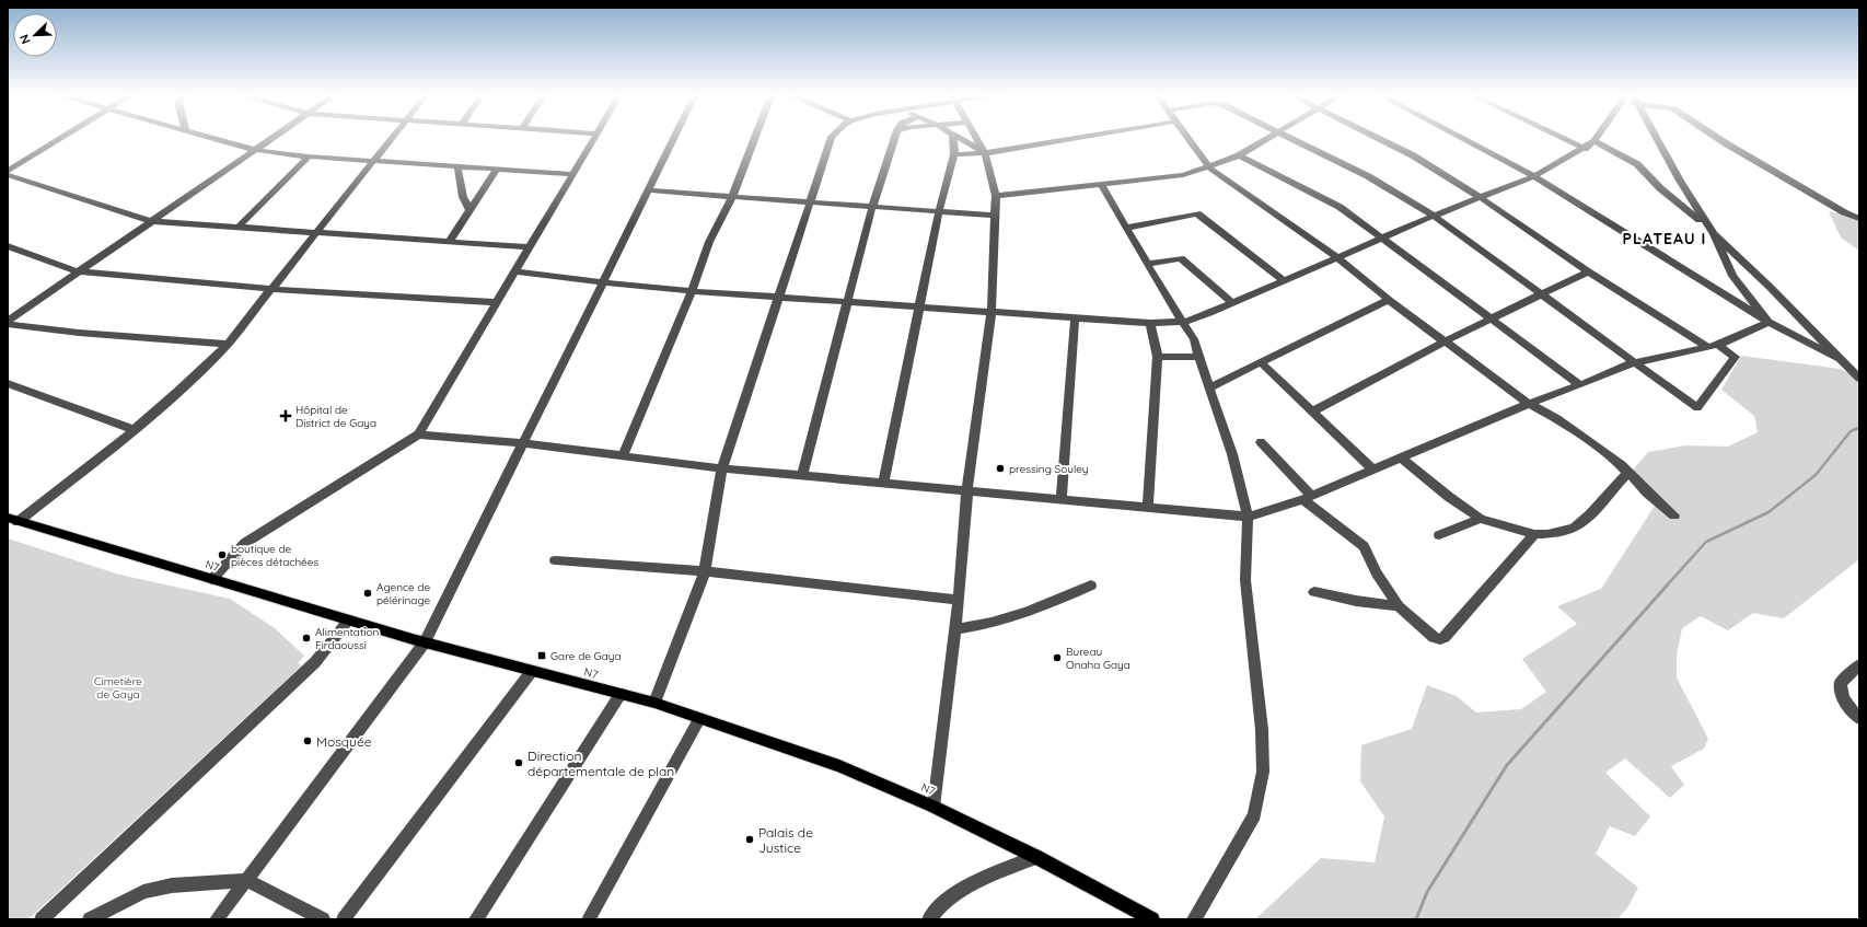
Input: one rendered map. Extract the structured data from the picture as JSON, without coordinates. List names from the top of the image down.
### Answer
{
  "streets": {
    "main road": ["N7"]
  },
  "districts": ["PLATEAU I"],
  "parks": ["Cimetière de Gaya"],
  "places": {
    "health": ["Hôpital de District de Gaya"],
    "other": [
      "pressing Souley",
      "boutique de pièces détachées",
      "Agence de pélérinage",
      "Alimentation Firdaoussi",
      "Bureau Onaha Gaya",
      "Mosquée",
      "Direction départementale de plan",
      "Palais de Justice"
    ],
    "transit": ["Gare de Gaya"]
  },
  "north": "bottom left"
}
